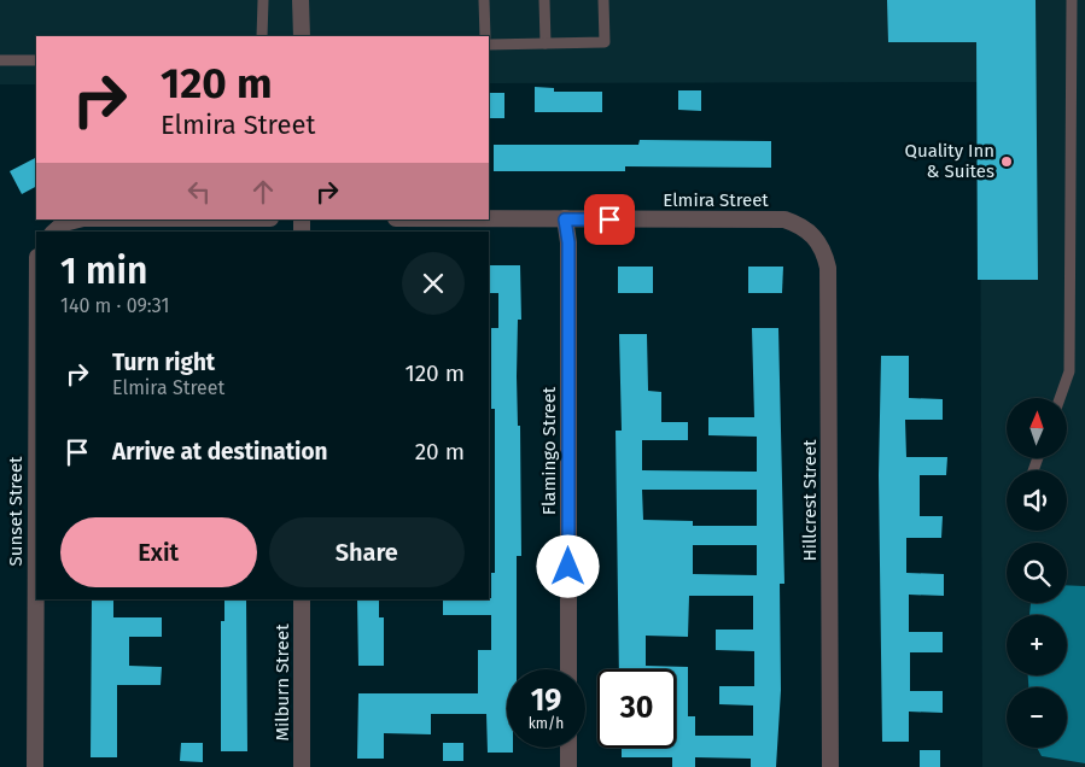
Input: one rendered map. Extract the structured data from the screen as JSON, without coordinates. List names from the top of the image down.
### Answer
{
  "streets": {
    "street": [
      "Elmira Street",
      "Flamingo Street",
      "Hillcrest Street",
      "Sunset Street",
      "Milburn Street"
    ]
  },
  "crossings": [
    ["Elmira Street", "Flamingo Street"],
    ["Elmira Street", "Hillcrest Street"]
  ],
  "places": ["Quality Inn & Suites"],
  "north": "top",
  "page": {
    "turn": ["120 m", "Elmira Street"],
    "heading": ["1 min", "140 m · 09:31"],
    "list": [
      {
        "name": "Turn right",
        "note": "Elmira Street",
        "value": "120 m"
      },
      {
        "name": "Arrive at destination",
        "value": "20 m"
      }
    ],
    "map_buttons": ["+", "−"],
    "buttons": ["Exit", "Share"],
    "speed": "19 km/h",
    "limit": "30"
  }
}
